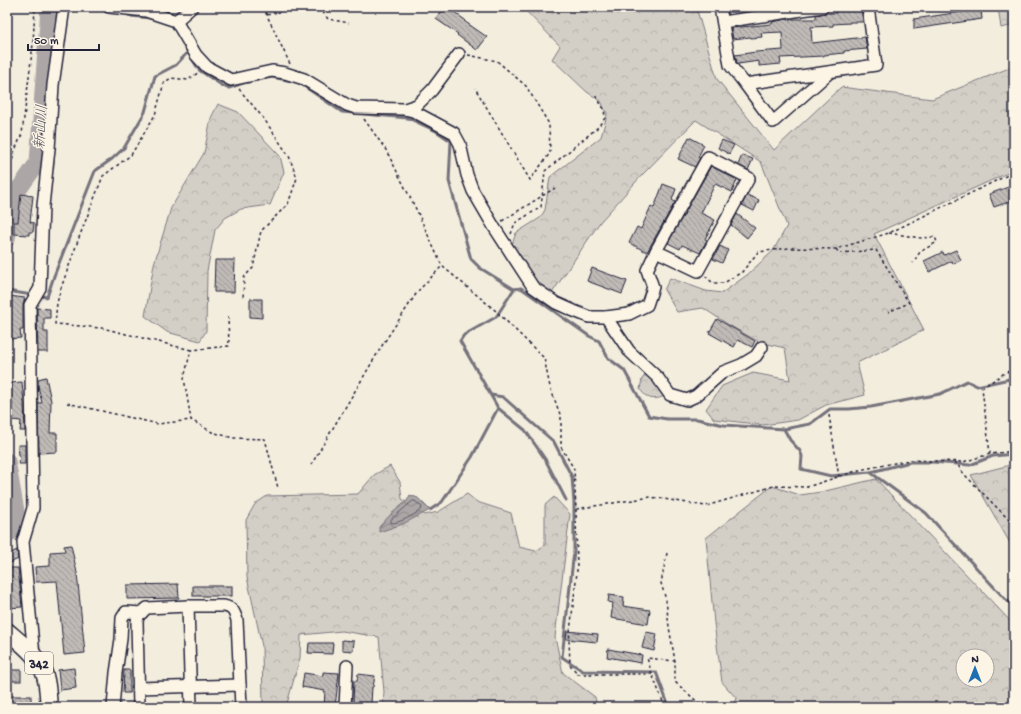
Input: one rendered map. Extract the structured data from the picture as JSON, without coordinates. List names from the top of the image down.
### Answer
{
  "streets": {
    "highway": ["342"]
  },
  "water": ["新山川"],
  "scale_bar": "50 m",
  "north": "top"
}
